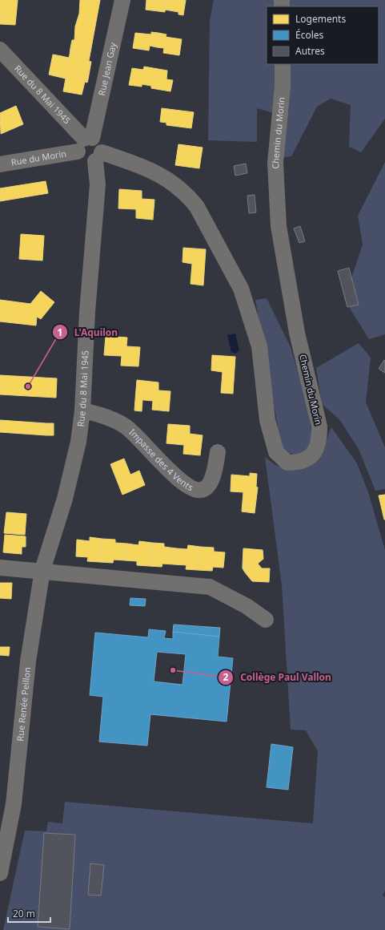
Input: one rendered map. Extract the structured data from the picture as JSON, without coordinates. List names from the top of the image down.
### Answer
{
  "streets": {
    "street": [
      "Rue Jean Gay",
      "Rue du 8 Mai 1945",
      "Chemin du Morin",
      "Rue du Morin",
      "Impasse des 4 Vents",
      "Rue Renée Peillon"
    ]
  },
  "crossings": [
    ["Rue Jean Gay", "Rue du 8 Mai 1945"],
    ["Rue Jean Gay", "Rue du Morin"],
    ["Rue du 8 Mai 1945", "Chemin du Morin"],
    ["Rue du 8 Mai 1945", "Rue du Morin"],
    ["Rue du 8 Mai 1945", "Impasse des 4 Vents"],
    ["Rue du 8 Mai 1945", "Rue Renée Peillon"]
  ],
  "places": ["L'Aquilon", "Collège Paul Vallon"],
  "legend": ["Logements", "Écoles", "Autres"],
  "scale_bar": "20 m"
}
